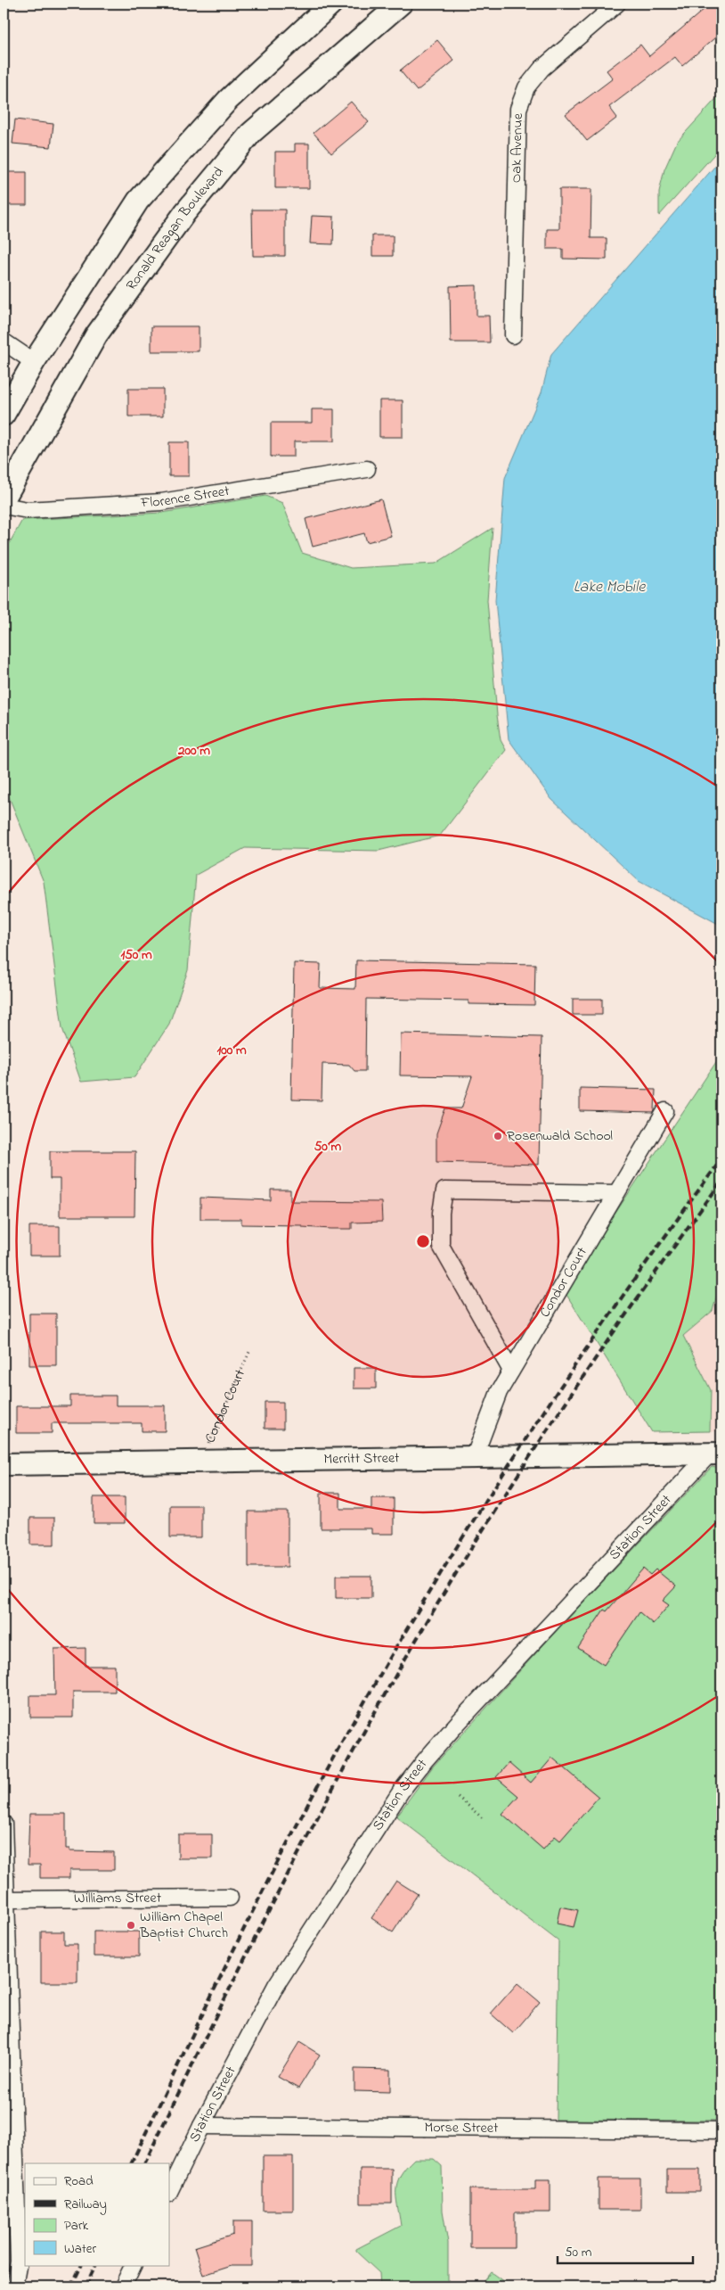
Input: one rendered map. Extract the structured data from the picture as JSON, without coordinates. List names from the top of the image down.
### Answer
{
  "streets": {
    "main road": ["Ronald Reagan Boulevard", "Merritt Street"],
    "street": [
      "Oak Avenue",
      "Florence Street",
      "Condor Court",
      "Station Street",
      "Williams Street",
      "Morse Street"
    ]
  },
  "crossings": [
    ["Condor Court", "Merritt Street"],
    ["Merritt Street", "Station Street"],
    ["Station Street", "Morse Street"]
  ],
  "water": ["Lake Mobile"],
  "places": ["Rosenwald School", "William Chapel Baptist Church"],
  "legend": [
    "Road",
    "Railway",
    "Park",
    "Water"
  ],
  "scale_bar": "50 m",
  "rings": [
    "200 m",
    "150 m",
    "100 m",
    "50 m"
  ]
}
